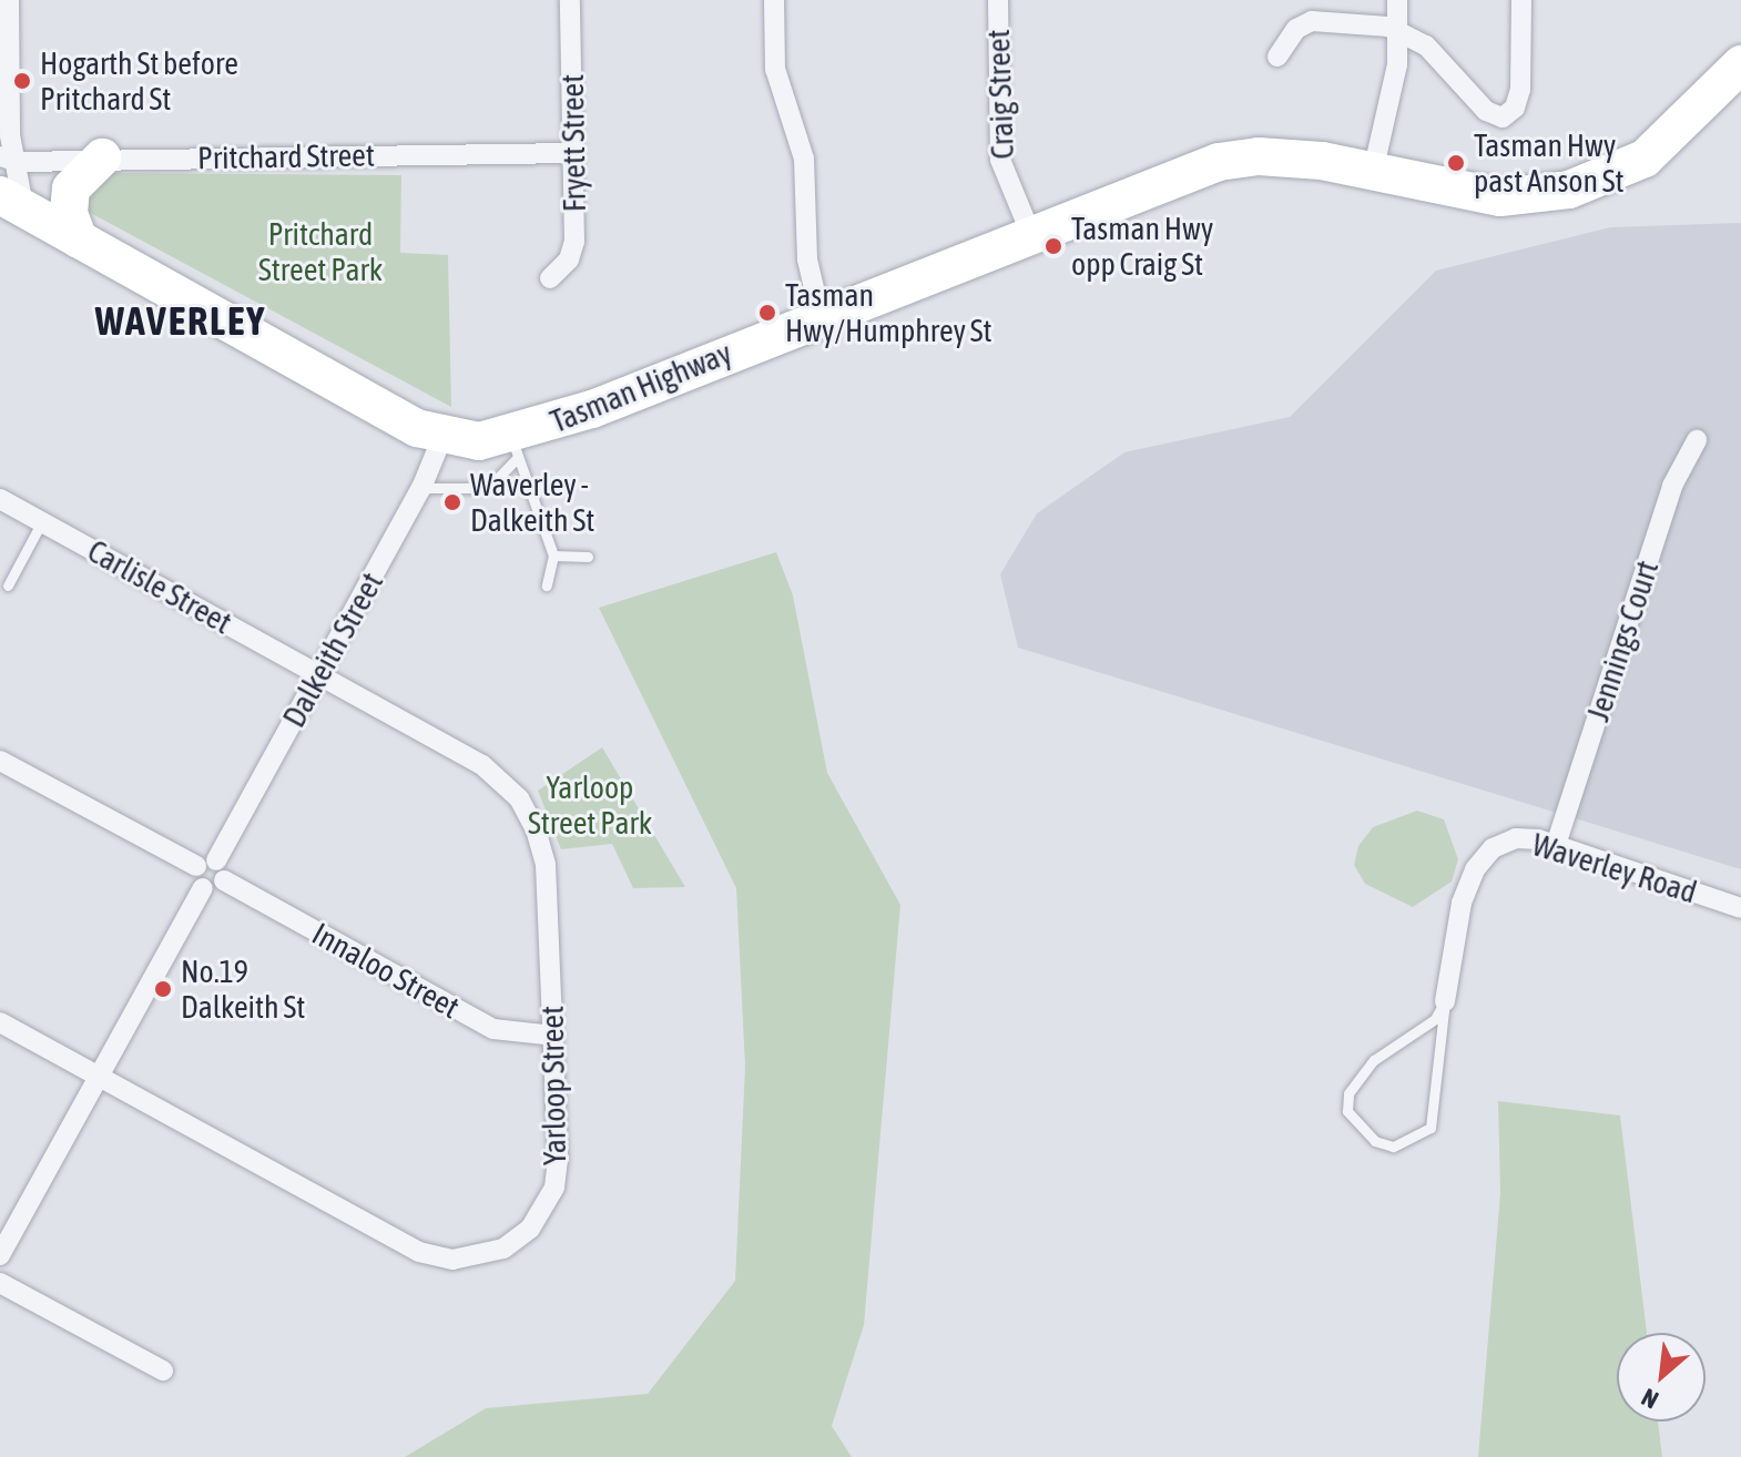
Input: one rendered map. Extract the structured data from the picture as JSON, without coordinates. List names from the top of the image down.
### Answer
{
  "streets": {
    "highway": ["Tasman Highway"],
    "street": [
      "Craig Street",
      "Fryett Street",
      "Pritchard Street",
      "Carlisle Street",
      "Jennings Court",
      "Dalkeith Street",
      "Waverley Road",
      "Innaloo Street",
      "Yarloop Street"
    ]
  },
  "crossings": [
    ["Craig Street", "Tasman Highway"],
    ["Fryett Street", "Pritchard Street"],
    ["Tasman Highway", "Dalkeith Street"],
    ["Carlisle Street", "Dalkeith Street"],
    ["Carlisle Street", "Yarloop Street"],
    ["Jennings Court", "Waverley Road"],
    ["Dalkeith Street", "Innaloo Street"],
    ["Dalkeith Street", "Yarloop Street"],
    ["Innaloo Street", "Yarloop Street"]
  ],
  "districts": ["WAVERLEY"],
  "parks": ["Pritchard Street Park", "Yarloop Street Park"],
  "places": [
    "Hogarth St before Pritchard St",
    "Tasman Hwy past Anson St",
    "Tasman Hwy opp Craig St",
    "Tasman Hwy/Humphrey St",
    "Waverley - Dalkeith St",
    "No.19 Dalkeith St"
  ],
  "north": "bottom left"
}
